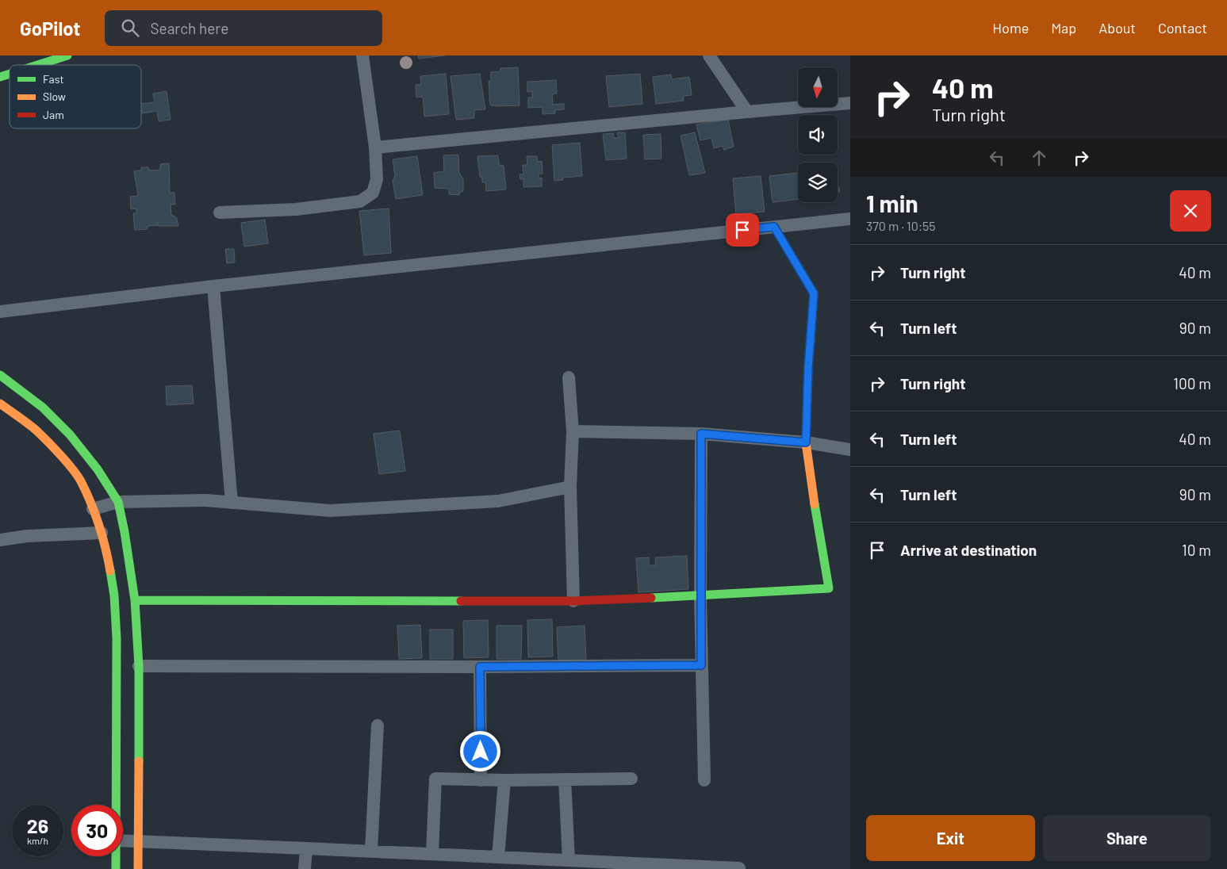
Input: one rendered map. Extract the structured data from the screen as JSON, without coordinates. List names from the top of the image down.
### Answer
{
  "legend": ["Fast", "Slow", "Jam"],
  "north": "bottom",
  "page": {
    "header": "GoPilot",
    "search": "Search here",
    "nav": [
      "Home",
      "Map",
      "About",
      "Contact"
    ],
    "turn": ["40 m", "Turn right"],
    "heading": ["1 min", "370 m · 10:55"],
    "list": [
      {
        "name": "Turn right",
        "value": "40 m"
      },
      {
        "name": "Turn left",
        "value": "90 m"
      },
      {
        "name": "Turn right",
        "value": "100 m"
      },
      {
        "name": "Turn left",
        "value": "40 m"
      },
      {
        "name": "Turn left",
        "value": "90 m"
      },
      {
        "name": "Arrive at destination",
        "value": "10 m"
      }
    ],
    "speed": "26 km/h",
    "limit": "30",
    "buttons": ["Exit", "Share"]
  }
}
